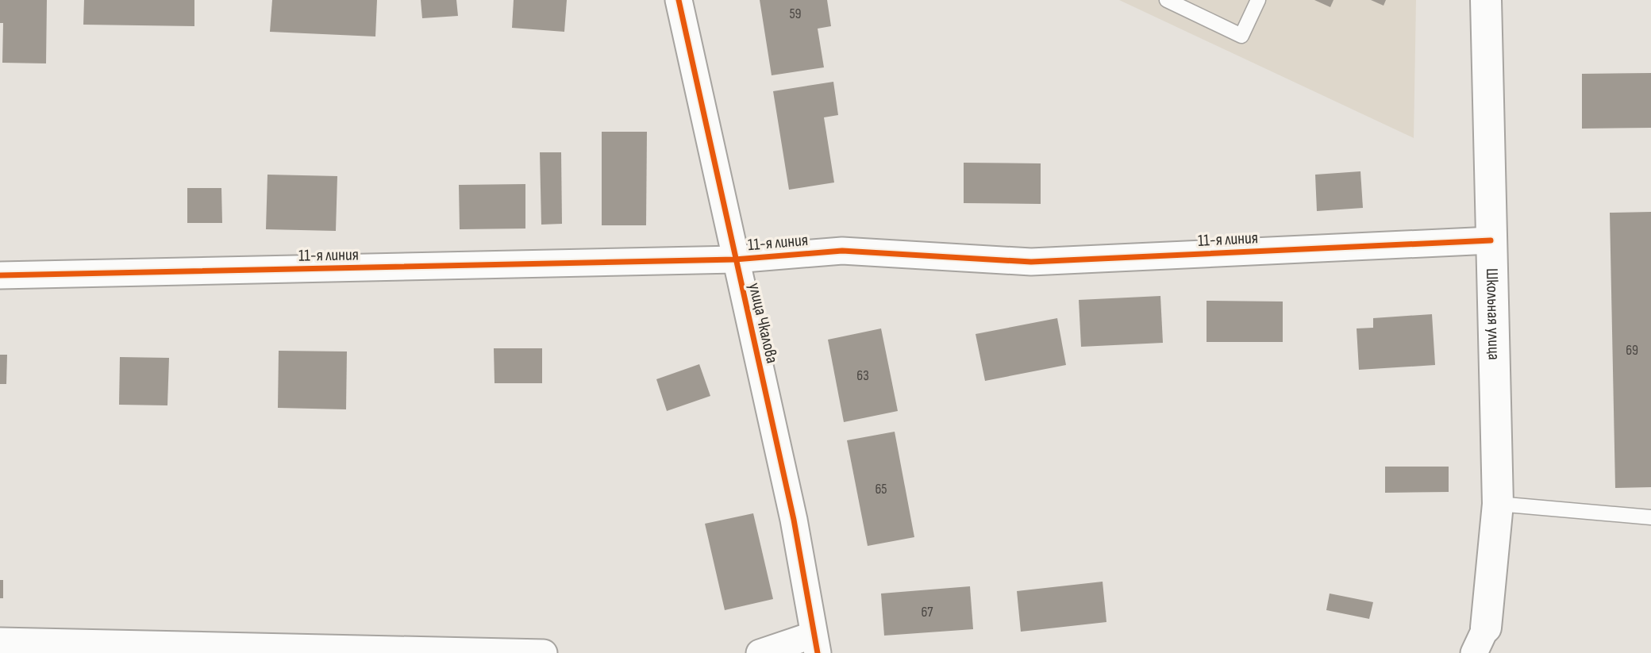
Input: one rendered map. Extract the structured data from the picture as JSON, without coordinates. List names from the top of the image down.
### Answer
{
  "streets": {
    "street": ["11-я линия", "Школьная улица", "улица Чкалова"]
  },
  "crossings": [
    ["11-я линия", "Школьная улица"],
    ["11-я линия", "улица Чкалова"]
  ],
  "house_numbers": [
    "59",
    "69",
    "63",
    "65",
    "67"
  ]
}
